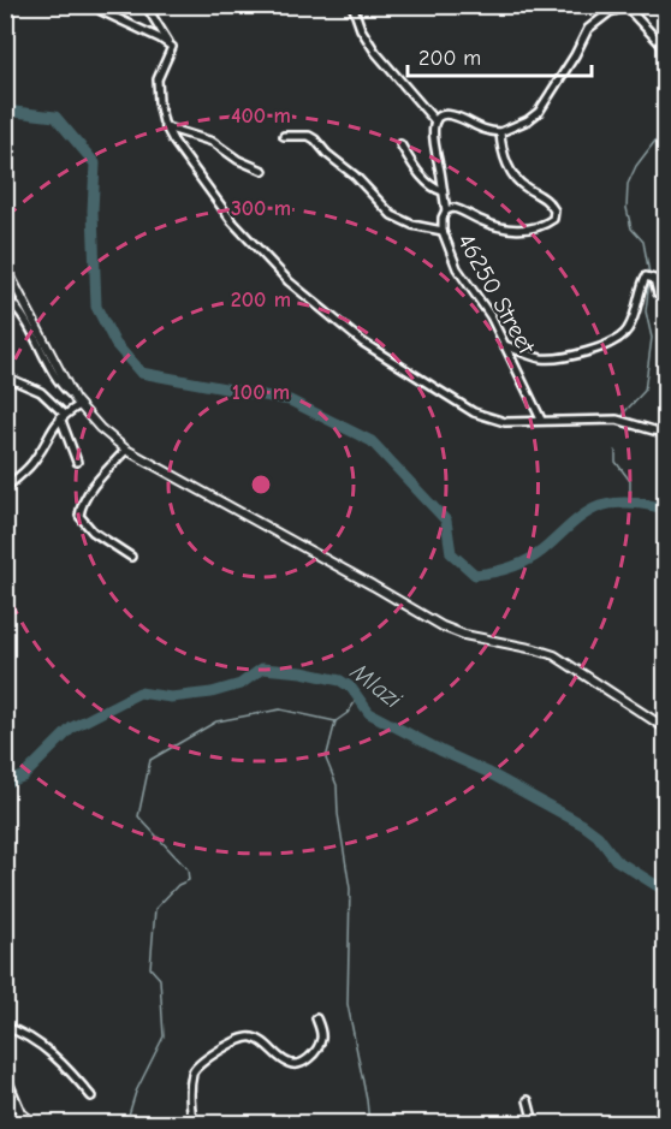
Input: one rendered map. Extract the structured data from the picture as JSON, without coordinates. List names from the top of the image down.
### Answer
{
  "streets": {
    "street": ["46250 Street"]
  },
  "water": ["Mlazi"],
  "scale_bar": "200 m",
  "rings": [
    "400 m",
    "300 m",
    "200 m",
    "100 m"
  ]
}
